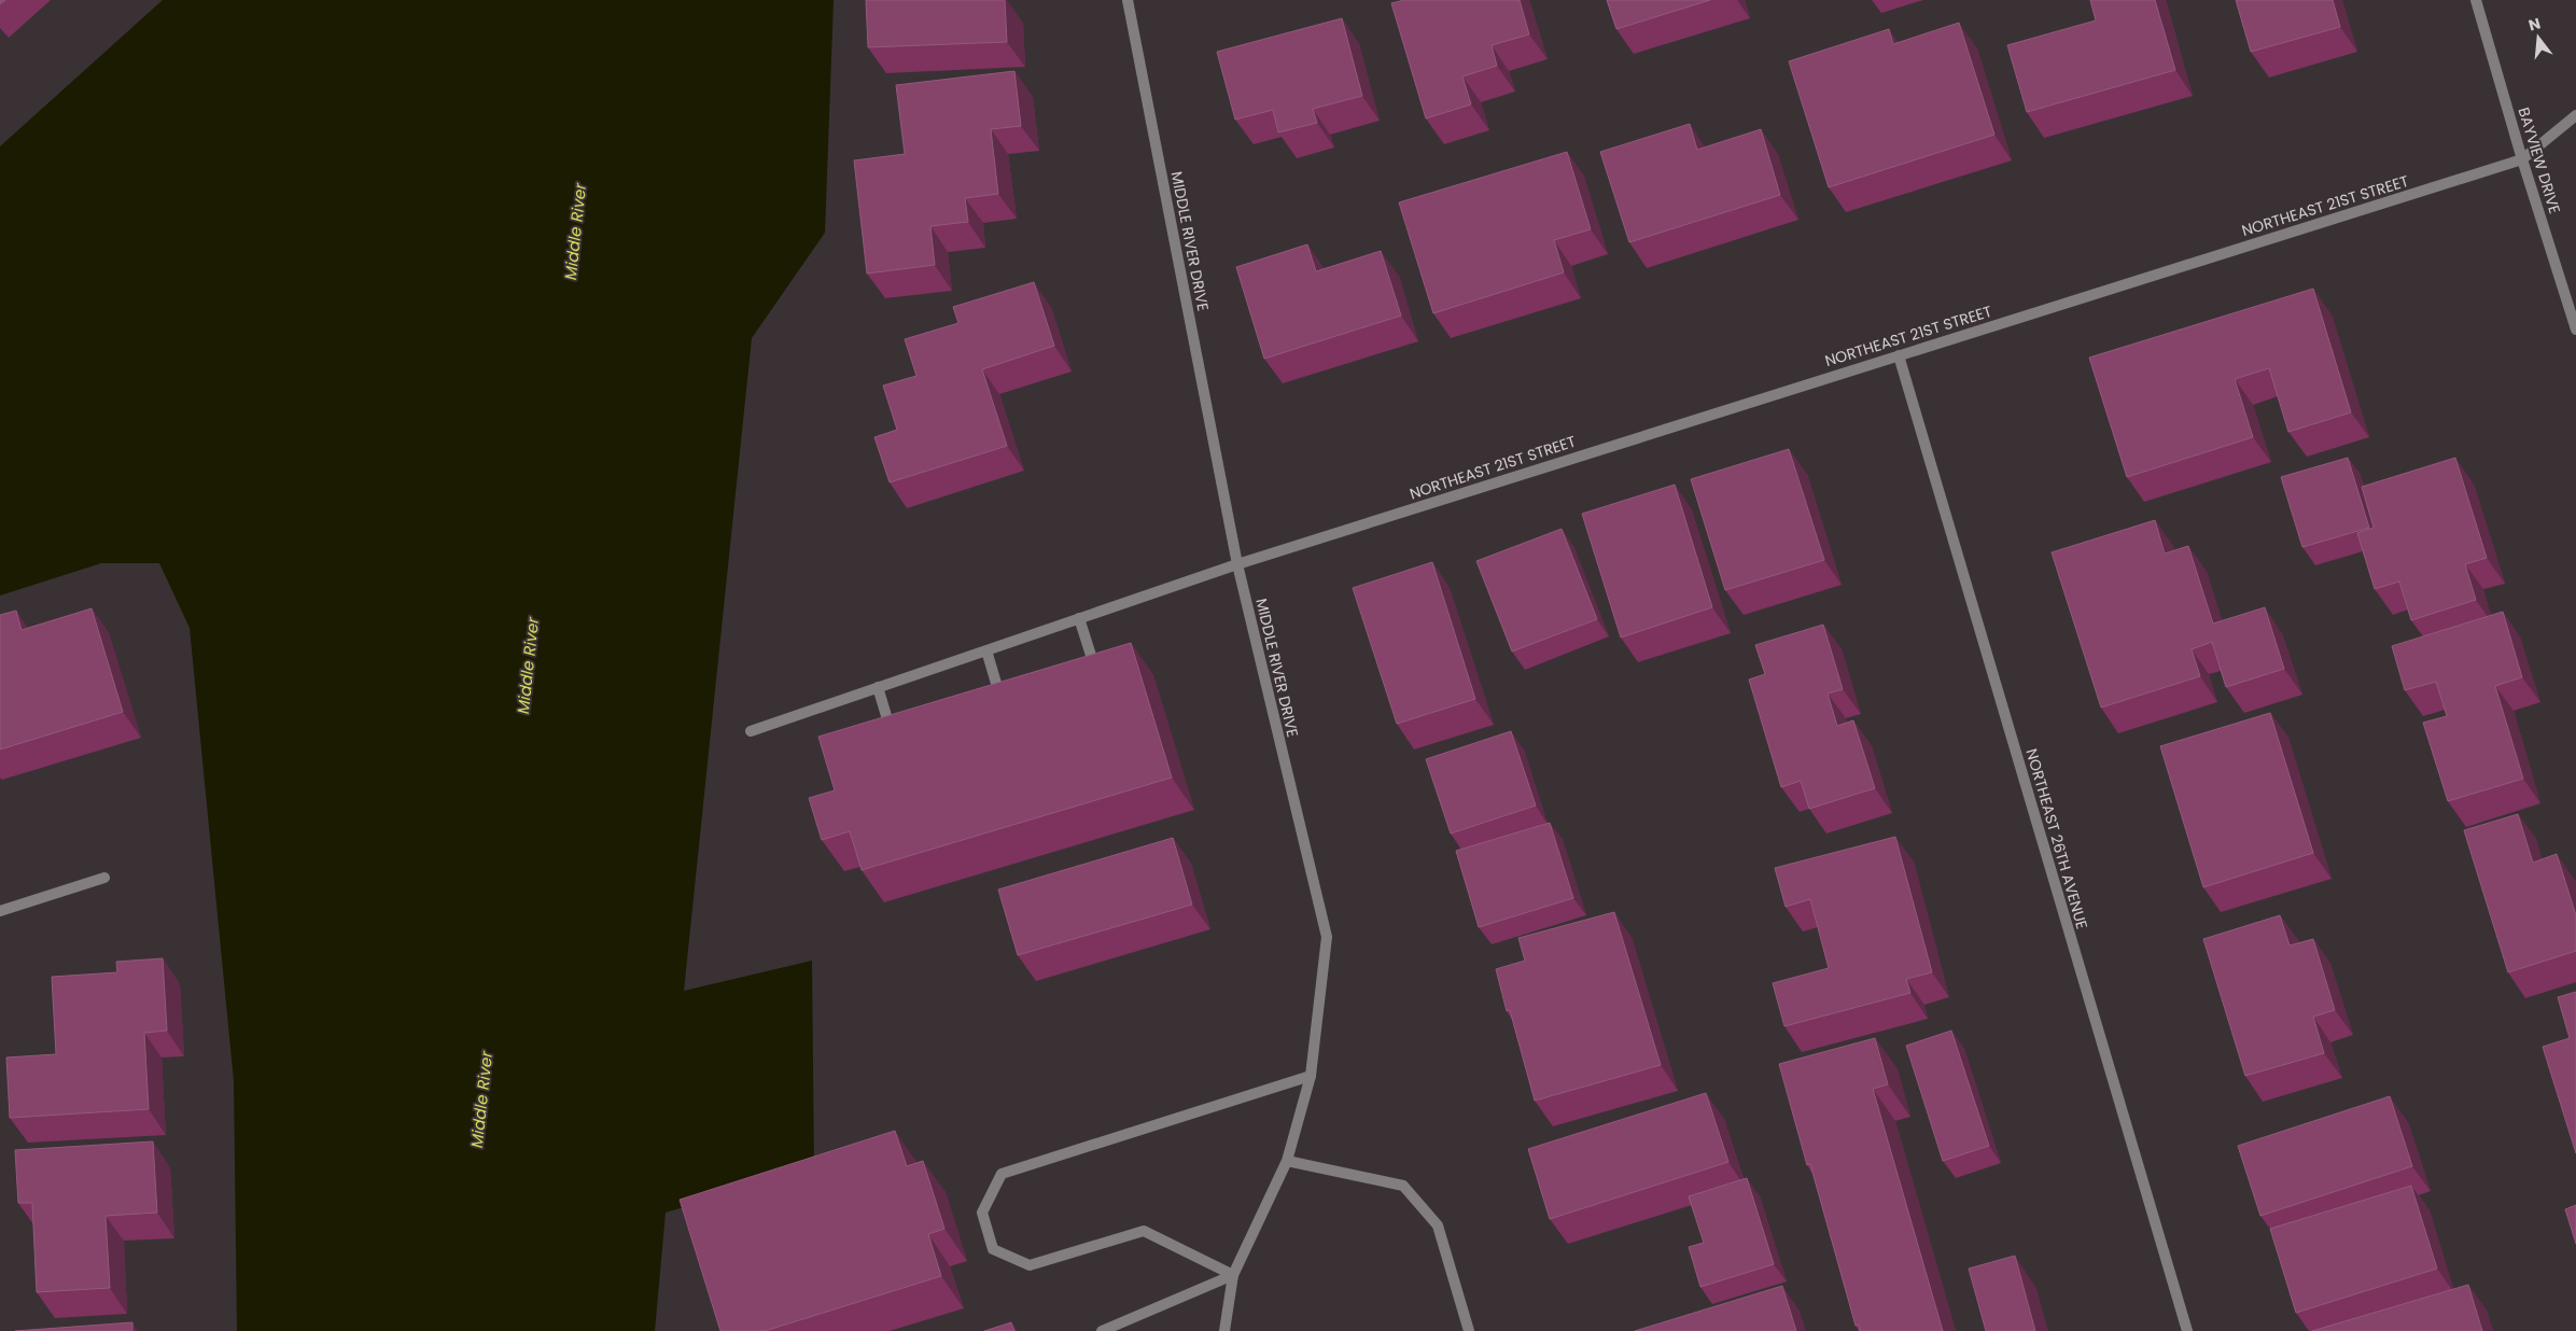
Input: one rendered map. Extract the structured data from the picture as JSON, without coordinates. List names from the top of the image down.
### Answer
{
  "streets": {
    "street": [
      "BAYVIEW DRIVE",
      "NORTHEAST 21ST STREET",
      "MIDDLE RIVER DRIVE",
      "NORTHEAST 26TH AVENUE"
    ]
  },
  "crossings": [
    ["BAYVIEW DRIVE", "NORTHEAST 21ST STREET"],
    ["NORTHEAST 21ST STREET", "MIDDLE RIVER DRIVE"],
    ["NORTHEAST 21ST STREET", "NORTHEAST 26TH AVENUE"]
  ],
  "water": ["Middle River"],
  "north": "top"
}
